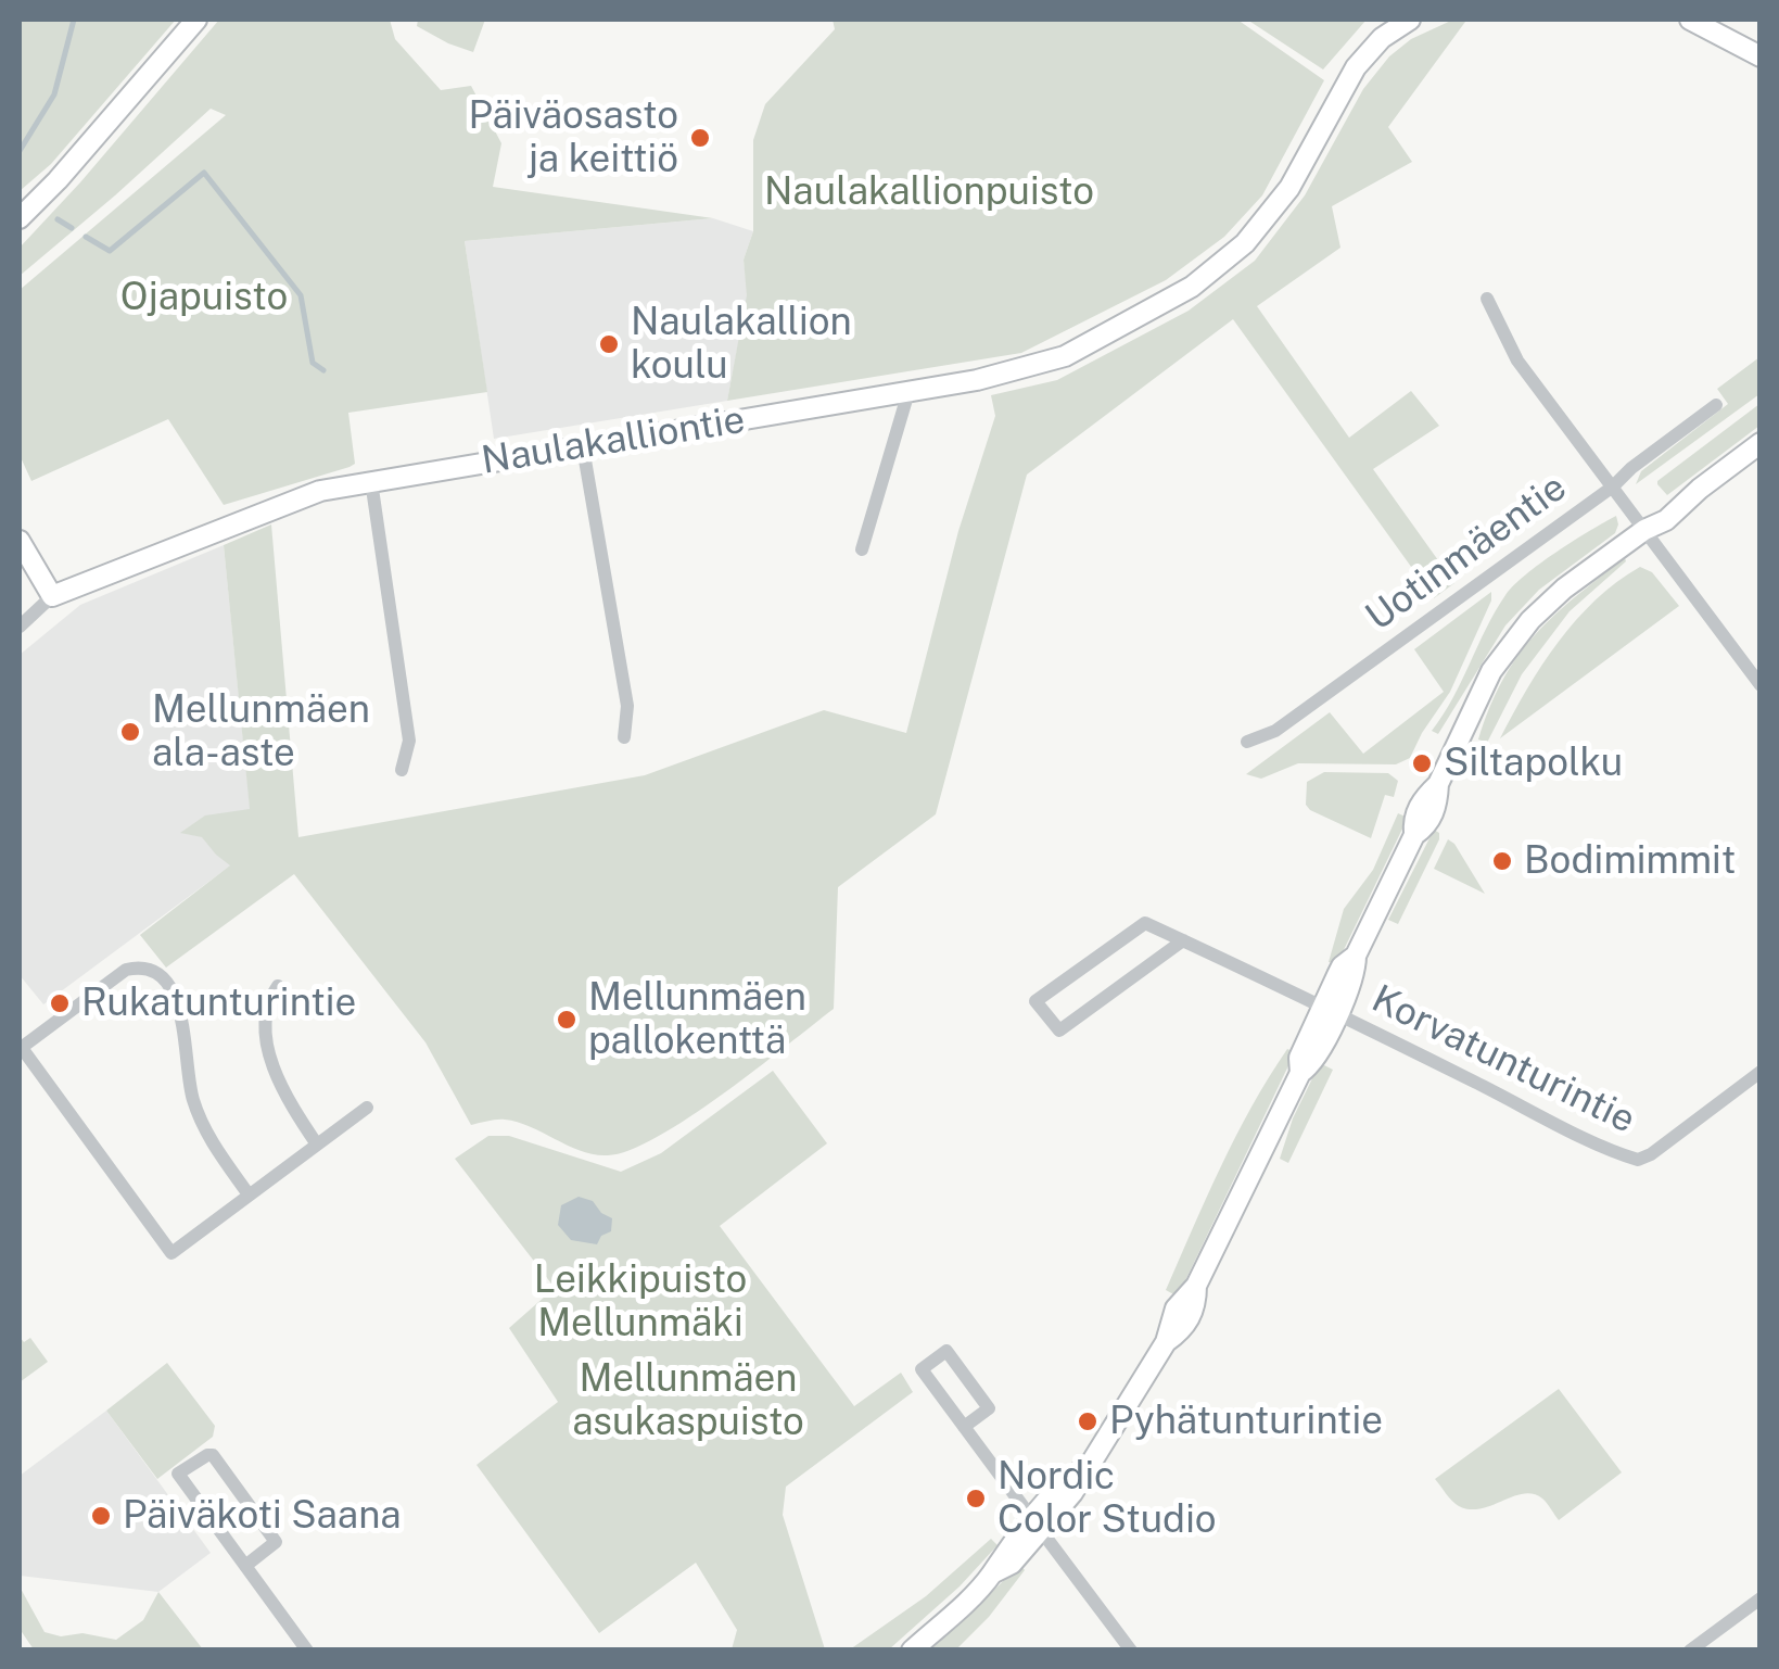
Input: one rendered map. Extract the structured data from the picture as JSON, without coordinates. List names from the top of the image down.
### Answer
{
  "streets": {
    "main road": ["Naulakalliontie"],
    "street": ["Uotinmäentie", "Korvatunturintie"]
  },
  "parks": [
    "Naulakallionpuisto",
    "Ojapuisto",
    "Leikkipuisto Mellunmäki",
    "Mellunmäen asukaspuisto"
  ],
  "places": [
    "Päiväosasto ja keittiö",
    "Naulakallion koulu",
    "Mellunmäen ala-aste",
    "Siltapolku",
    "Bodimimmit",
    "Rukatunturintie",
    "Mellunmäen pallokenttä",
    "Pyhätunturintie",
    "Nordic Color Studio",
    "Päiväkoti Saana"
  ]
}
